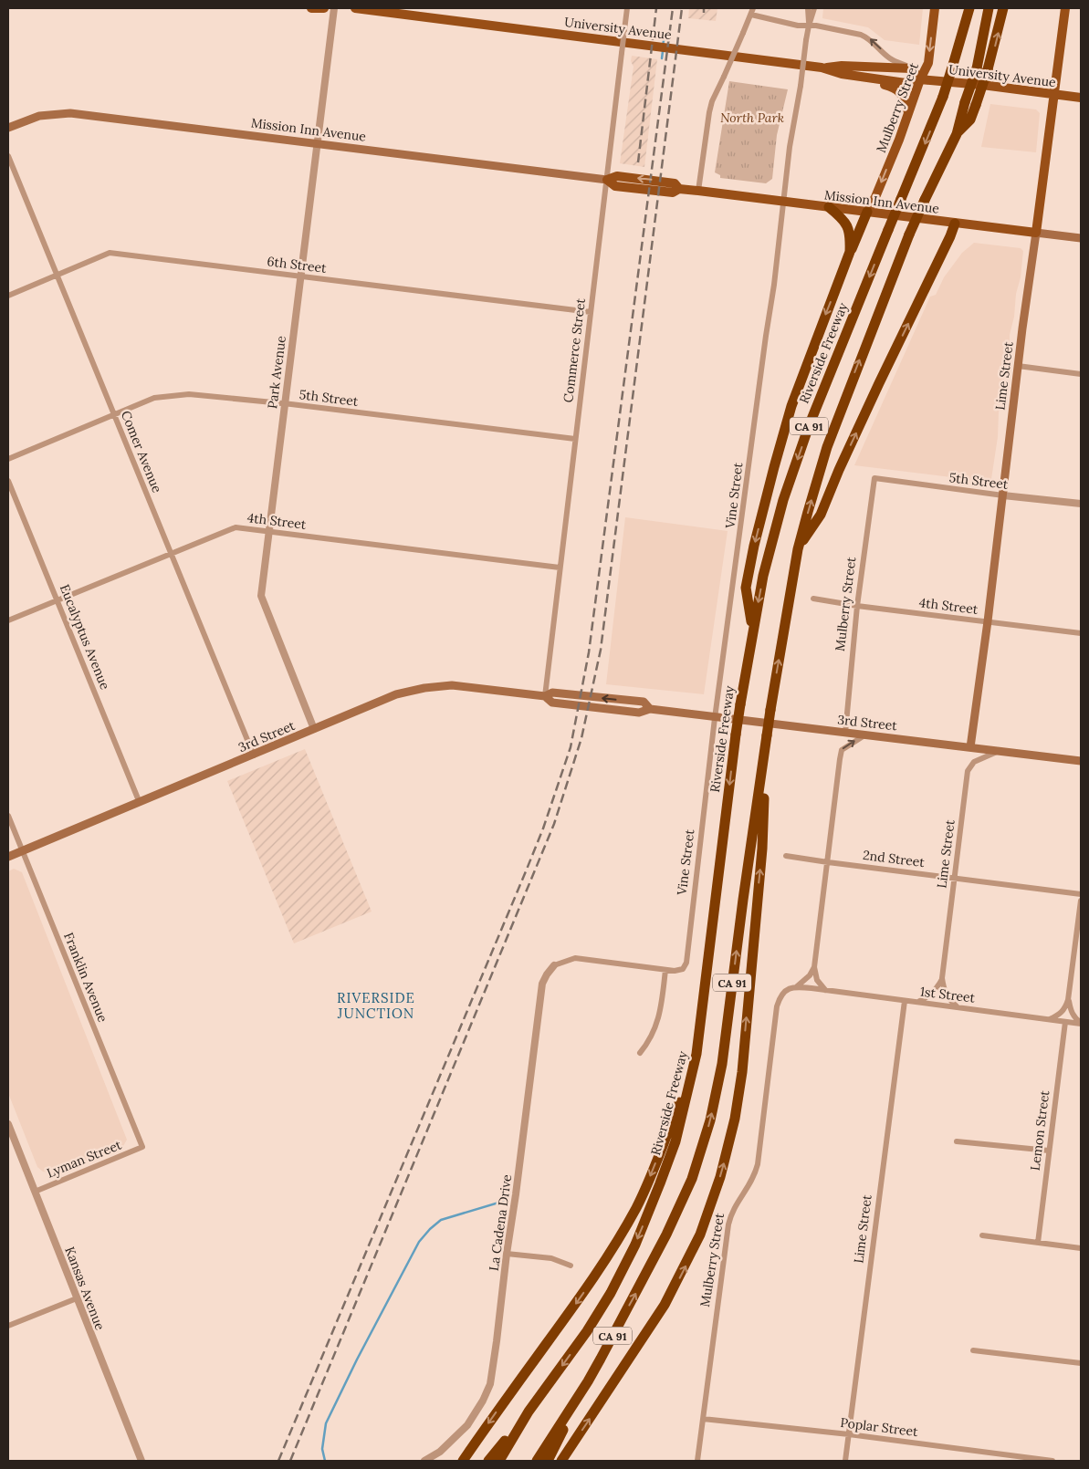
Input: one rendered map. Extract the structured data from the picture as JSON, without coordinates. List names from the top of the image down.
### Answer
{
  "streets": {
    "highway": ["Riverside Freeway", "CA 91"],
    "main road": [
      "University Avenue",
      "Mulberry Street",
      "Mission Inn Avenue",
      "Lime Street",
      "3rd Street"
    ],
    "street": [
      "6th Street",
      "Commerce Street",
      "Park Avenue",
      "5th Street",
      "Comer Avenue",
      "Vine Street",
      "4th Street",
      "Eucalyptus Avenue",
      "2nd Street",
      "Franklin Avenue",
      "1st Street",
      "Lemon Street",
      "Lyman Street",
      "La Cadena Drive",
      "Kansas Avenue",
      "Poplar Street"
    ]
  },
  "crossings": [
    ["University Avenue", "Mulberry Street"],
    ["University Avenue", "Lime Street"],
    ["Mulberry Street", "Mission Inn Avenue"],
    ["Mulberry Street", "5th Street"],
    ["Mulberry Street", "4th Street"],
    ["Mulberry Street", "3rd Street"],
    ["Mulberry Street", "1st Street"],
    ["Mulberry Street", "Poplar Street"],
    ["Mission Inn Avenue", "Commerce Street"],
    ["Mission Inn Avenue", "Park Avenue"],
    ["Mission Inn Avenue", "Lime Street"],
    ["Mission Inn Avenue", "Vine Street"],
    ["6th Street", "Commerce Street"],
    ["6th Street", "Park Avenue"],
    ["6th Street", "Comer Avenue"],
    ["Commerce Street", "5th Street"],
    ["Commerce Street", "4th Street"],
    ["Commerce Street", "3rd Street"],
    ["Park Avenue", "5th Street"],
    ["Park Avenue", "4th Street"],
    ["Park Avenue", "3rd Street"],
    ["Lime Street", "5th Street"],
    ["Lime Street", "4th Street"],
    ["Lime Street", "3rd Street"],
    ["Lime Street", "2nd Street"],
    ["Lime Street", "1st Street"],
    ["Lime Street", "Poplar Street"],
    ["5th Street", "Comer Avenue"],
    ["Comer Avenue", "4th Street"],
    ["Comer Avenue", "3rd Street"],
    ["Vine Street", "3rd Street"],
    ["4th Street", "Eucalyptus Avenue"],
    ["Eucalyptus Avenue", "3rd Street"],
    ["3rd Street", "Franklin Avenue"],
    ["Franklin Avenue", "Lyman Street"],
    ["1st Street", "Lemon Street"],
    ["Lyman Street", "Kansas Avenue"]
  ],
  "districts": ["RIVERSIDE JUNCTION"],
  "parks": ["North Park"]
}
